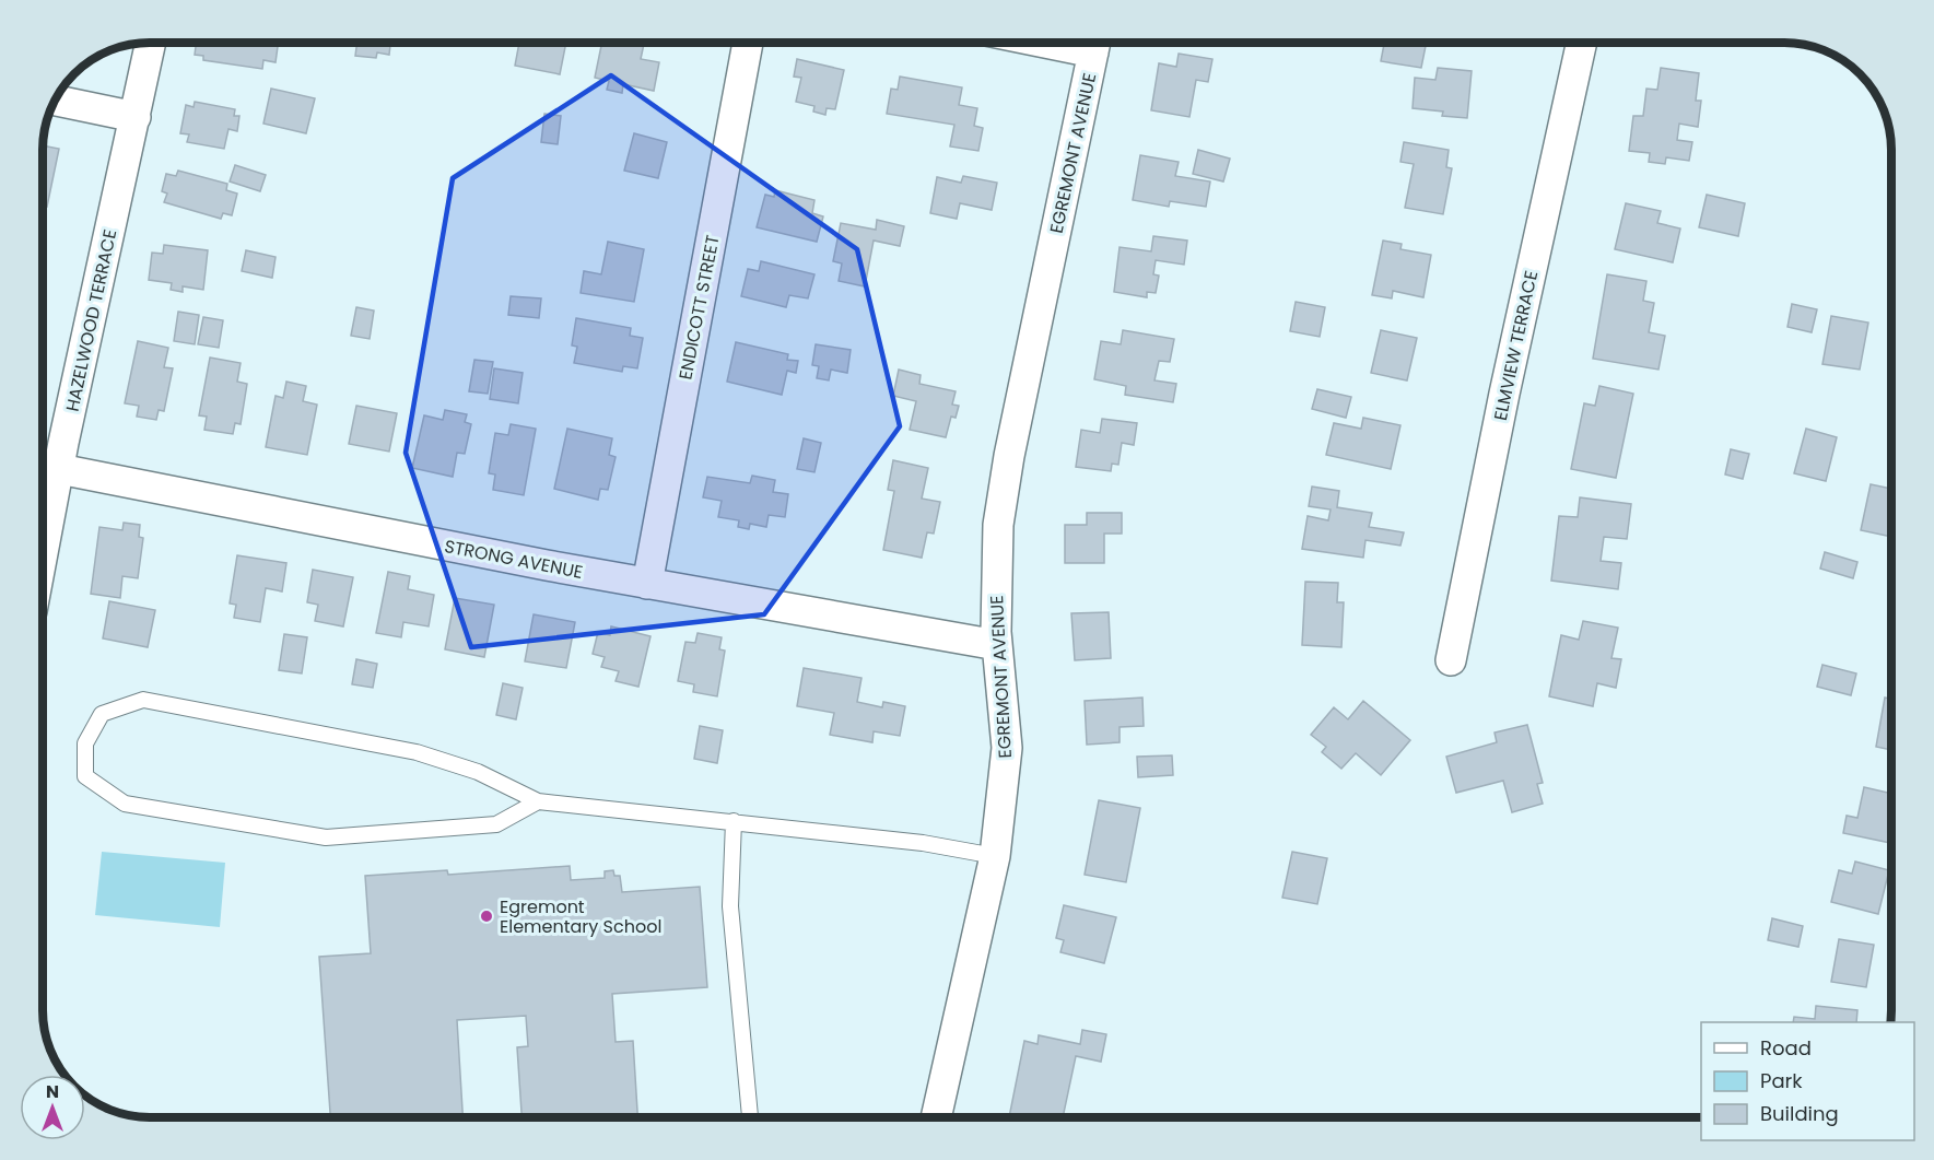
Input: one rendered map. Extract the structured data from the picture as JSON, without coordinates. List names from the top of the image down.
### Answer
{
  "streets": {
    "street": [
      "EGREMONT AVENUE",
      "ENDICOTT STREET",
      "HAZELWOOD TERRACE",
      "ELMVIEW TERRACE",
      "STRONG AVENUE"
    ]
  },
  "crossings": [
    ["EGREMONT AVENUE", "STRONG AVENUE"],
    ["ENDICOTT STREET", "STRONG AVENUE"],
    ["HAZELWOOD TERRACE", "STRONG AVENUE"]
  ],
  "places": ["Egremont Elementary School"],
  "legend": ["Road", "Park", "Building"],
  "north": "top"
}
